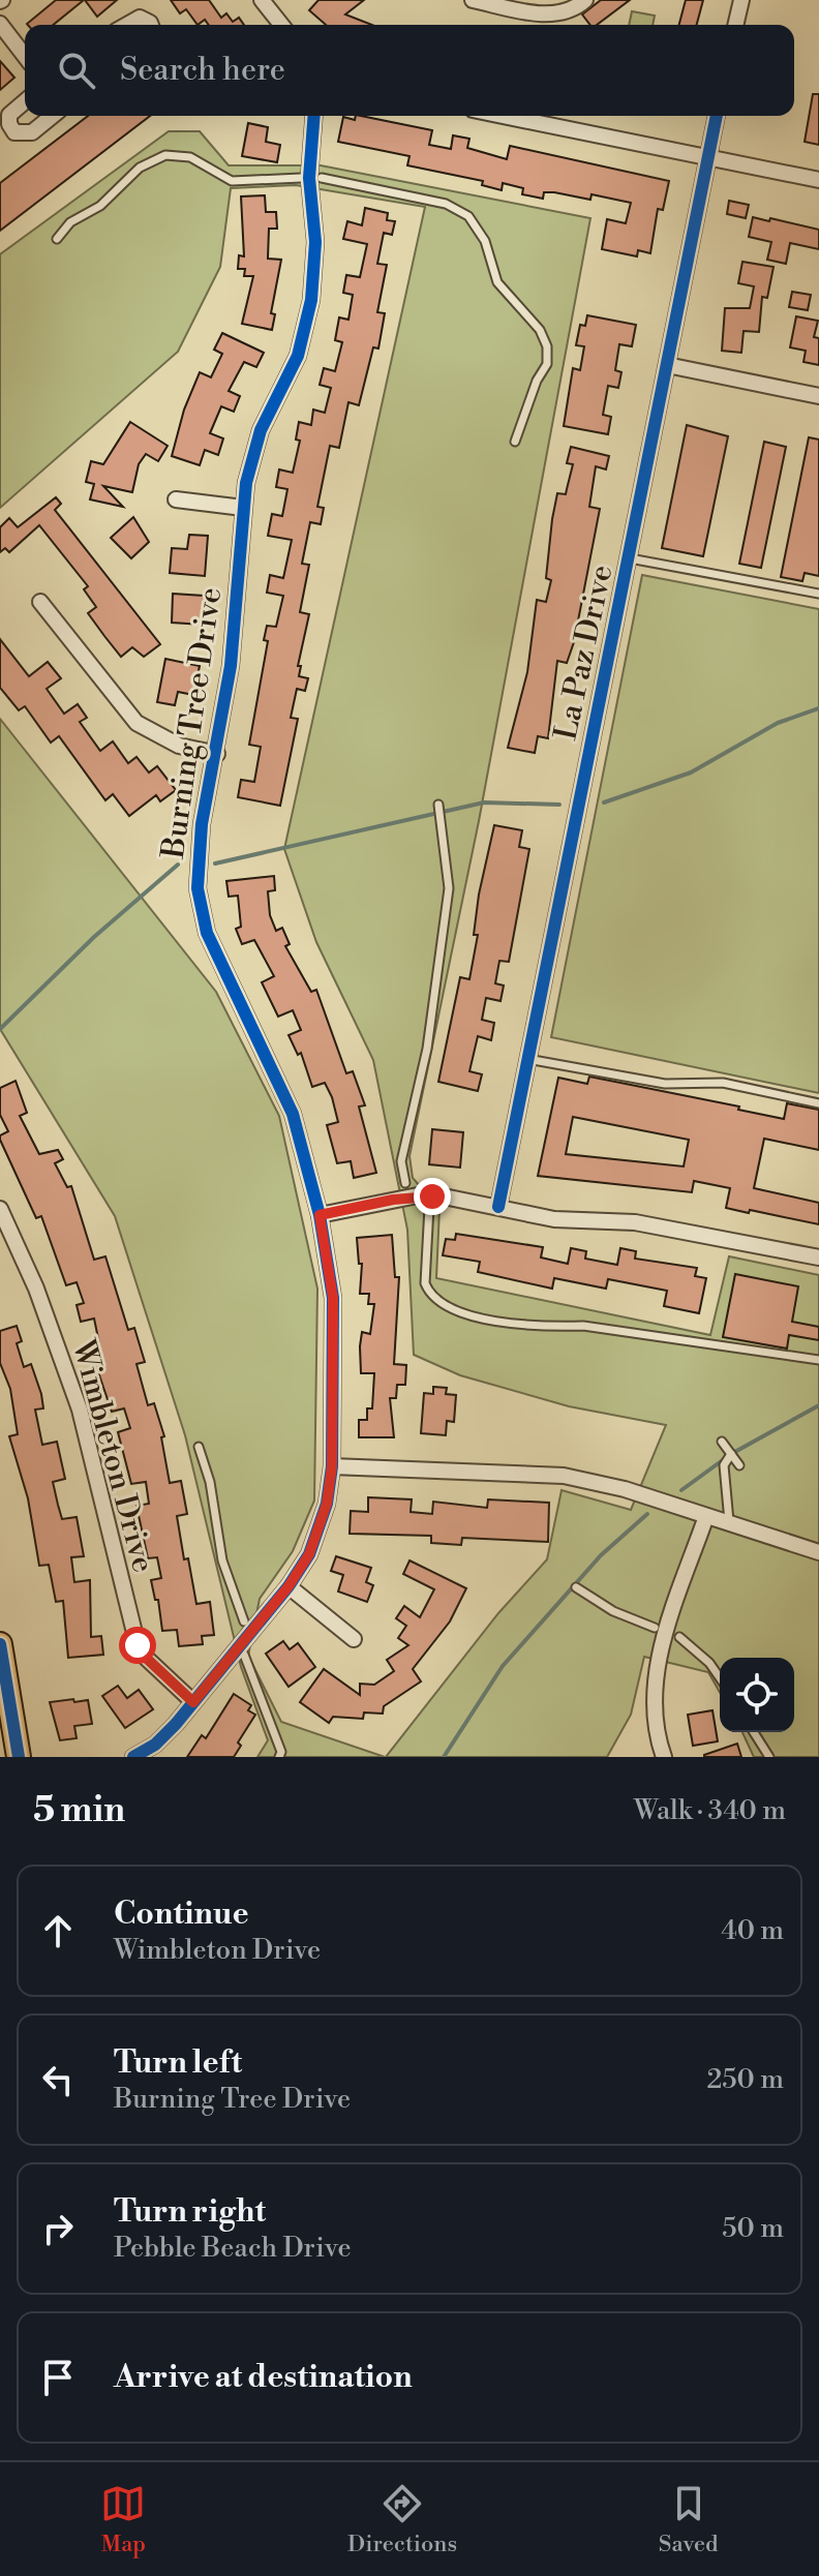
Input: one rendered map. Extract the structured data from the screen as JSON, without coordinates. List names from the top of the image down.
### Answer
{
  "streets": {
    "street": ["La Paz Drive", "Burning Tree Drive", "Wimbleton Drive"]
  },
  "crossings": [
    ["Burning Tree Drive", "Wimbleton Drive"]
  ],
  "page": {
    "search": "Search here",
    "heading": ["5 min", "Walk · 340 m"],
    "list": [
      ["Continue", "Wimbleton Drive", "40 m"],
      ["Turn left", "Burning Tree Drive", "250 m"],
      ["Turn right", "Pebble Beach Drive", "50 m"],
      "Arrive at destination"
    ],
    "nav": ["Map", "Directions", "Saved"]
  }
}
